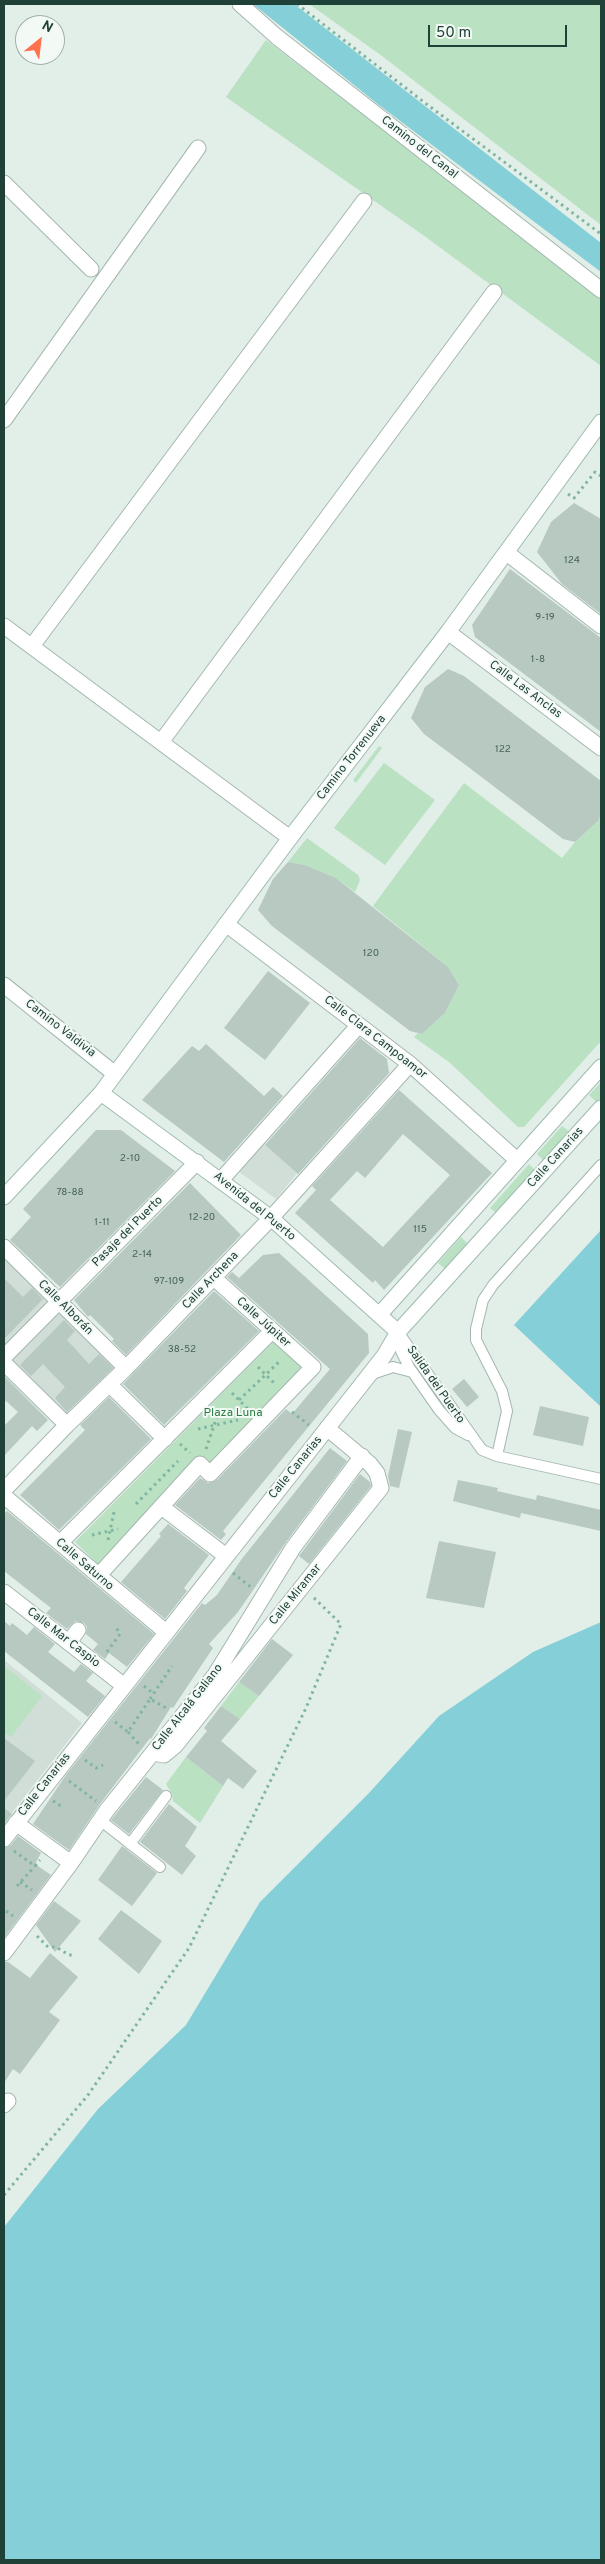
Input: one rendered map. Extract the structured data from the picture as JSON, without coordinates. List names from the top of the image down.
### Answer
{
  "streets": {
    "street": [
      "Camino del Canal",
      "Calle Las Anclas",
      "Camino Torrenueva",
      "Camino Valdivia",
      "Calle Clara Campoamor",
      "Calle Canarias",
      "Avenida del Puerto",
      "Pasaje del Puerto",
      "Calle Archena",
      "Calle Alborán",
      "Calle Júpiter",
      "Calle Saturno",
      "Calle Miramar",
      "Calle Mar Caspio",
      "Calle Alcalá Galiano"
    ],
    "lane": ["Salida del Puerto"]
  },
  "crossings": [
    ["Calle Las Anclas", "Camino Torrenueva"],
    ["Camino Torrenueva", "Camino Valdivia"],
    ["Camino Torrenueva", "Calle Clara Campoamor"],
    ["Camino Torrenueva", "Avenida del Puerto"],
    ["Calle Clara Campoamor", "Calle Archena"],
    ["Calle Canarias", "Avenida del Puerto"],
    ["Calle Canarias", "Salida del Puerto"],
    ["Calle Canarias", "Calle Saturno"],
    ["Calle Canarias", "Calle Miramar"],
    ["Calle Canarias", "Calle Mar Caspio"],
    ["Avenida del Puerto", "Pasaje del Puerto"],
    ["Avenida del Puerto", "Calle Archena"],
    ["Avenida del Puerto", "Salida del Puerto"],
    ["Pasaje del Puerto", "Calle Alborán"],
    ["Calle Archena", "Calle Alborán"],
    ["Calle Archena", "Calle Júpiter"],
    ["Calle Miramar", "Calle Alcalá Galiano"]
  ],
  "parks": ["Plaza Luna"],
  "house_numbers": [
    "124",
    "9-19",
    "1-8",
    "122",
    "120",
    "2-10",
    "78-88",
    "12-20",
    "1-11",
    "115",
    "2-14",
    "97-109",
    "38-52"
  ],
  "scale_bar": "50 m",
  "north": "top right"
}
